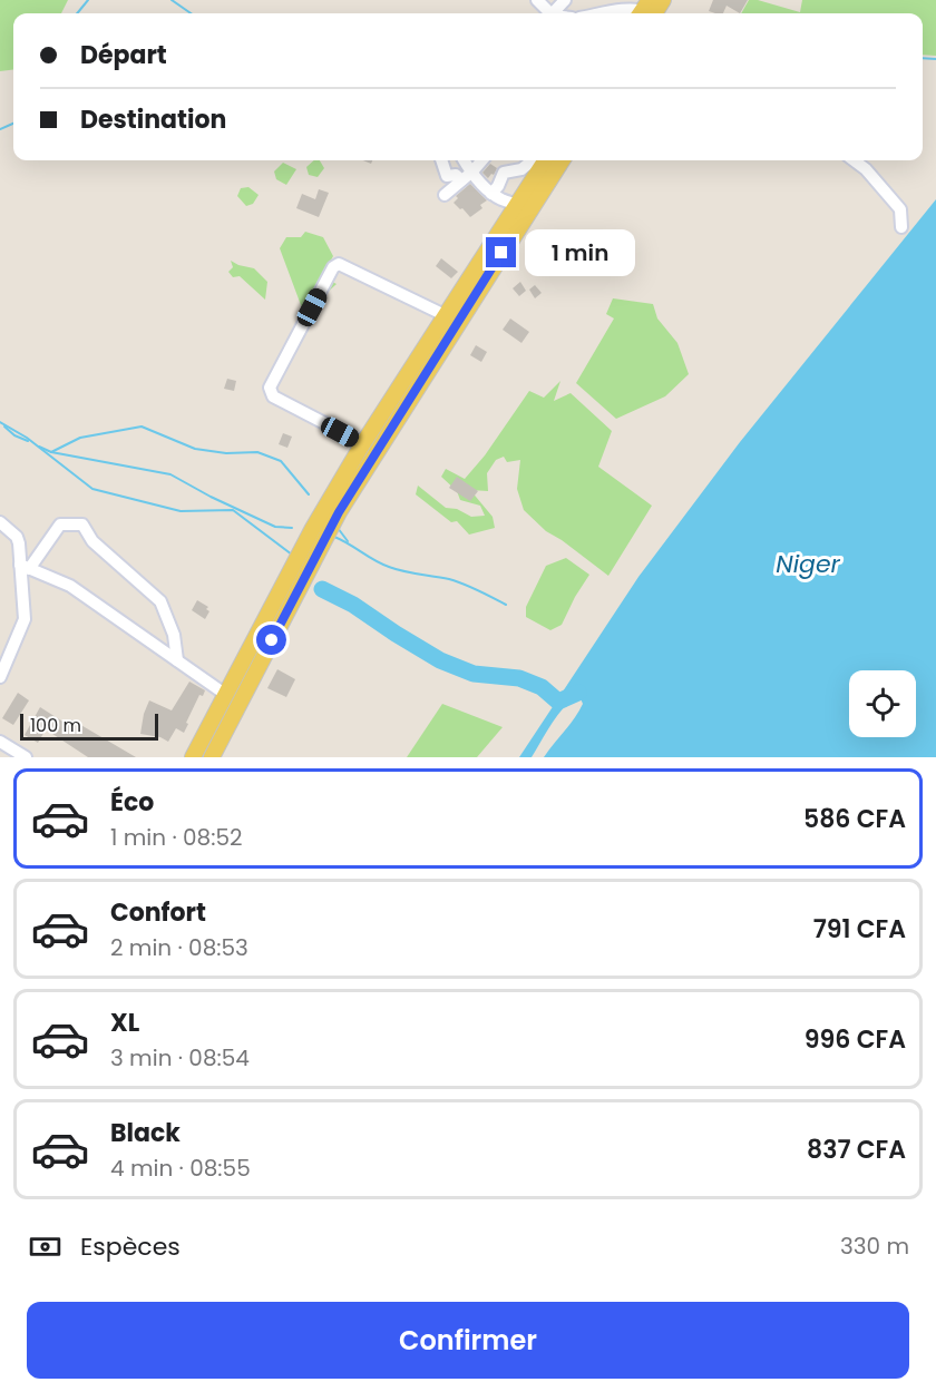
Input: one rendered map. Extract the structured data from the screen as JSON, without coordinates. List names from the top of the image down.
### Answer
{
  "water": ["Niger"],
  "scale_bar": "100 m",
  "page": {
    "banner": ["Départ", "Destination"],
    "bubble": "1 min",
    "scale": "100 m",
    "list": [
      {
        "name": "Éco",
        "note": "1 min · 08:52",
        "value": "586 CFA"
      },
      {
        "name": "Confort",
        "note": "2 min · 08:53",
        "value": "791 CFA"
      },
      {
        "name": "XL",
        "note": "3 min · 08:54",
        "value": "996 CFA"
      },
      {
        "name": "Black",
        "note": "4 min · 08:55",
        "value": "837 CFA"
      }
    ],
    "pay": ["Espèces", "330 m"],
    "buttons": "Confirmer"
  }
}
